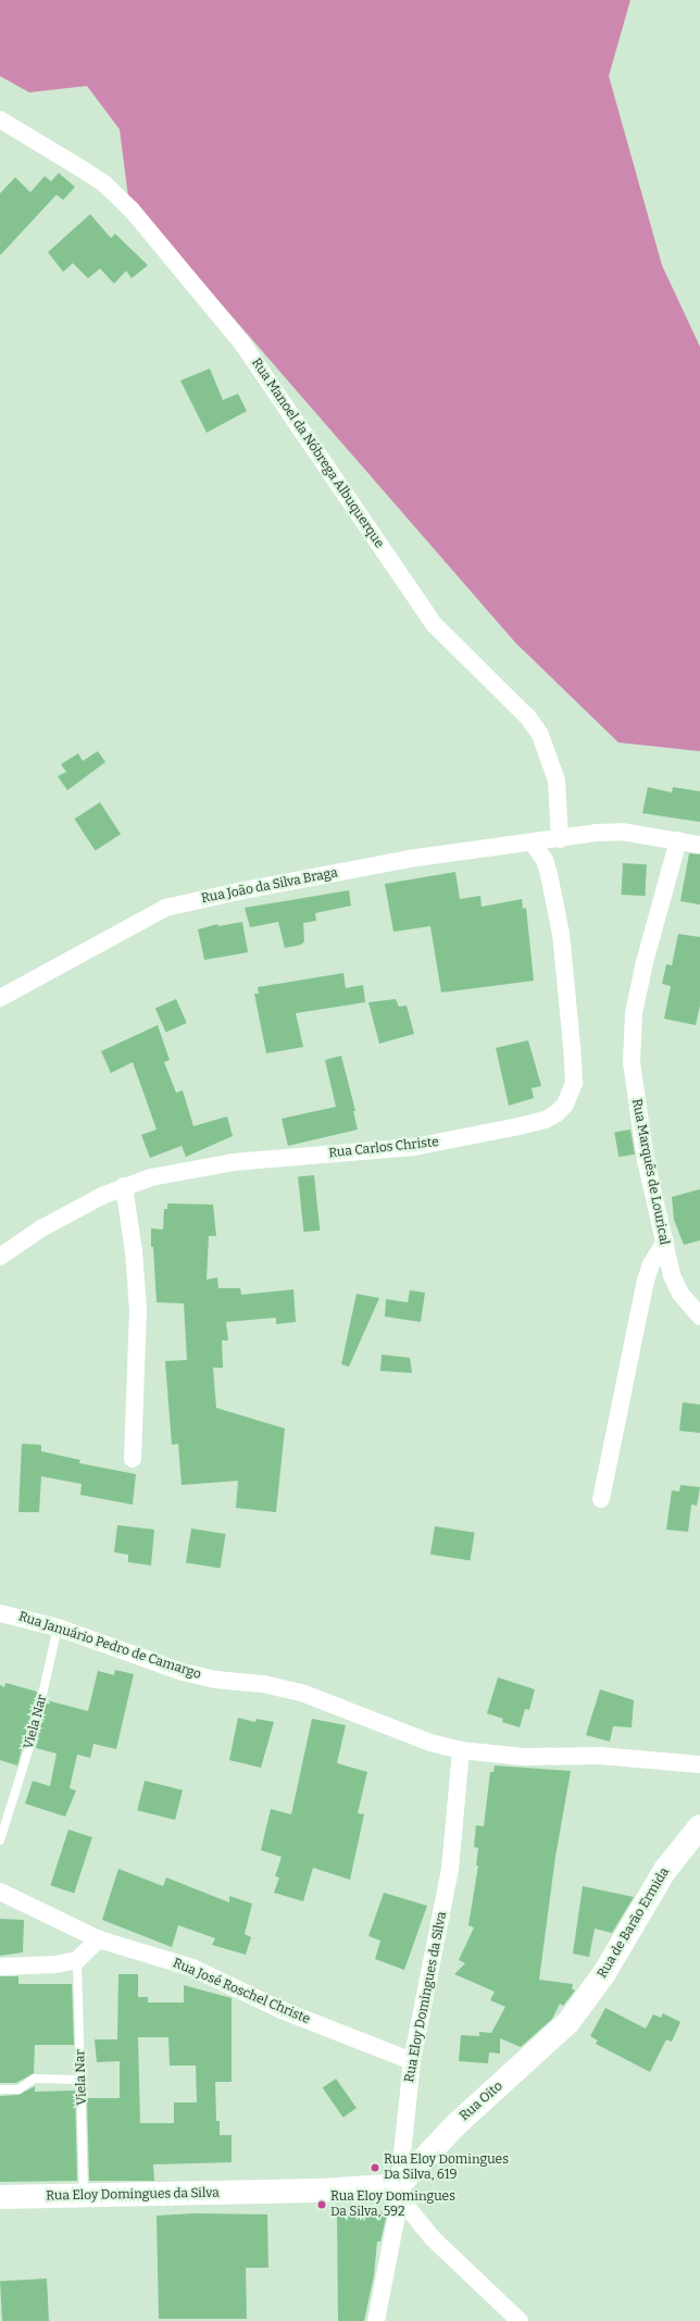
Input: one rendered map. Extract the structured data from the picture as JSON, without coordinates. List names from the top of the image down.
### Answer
{
  "streets": {
    "main road": ["Rua de Barão Ermida", "Rua Eloy Domingues da Silva", "Rua Oito"],
    "street": [
      "Rua Manoel da Nóbrega Albuquerque",
      "Rua João da Silva Braga",
      "Rua Carlos Christe",
      "Rua Marquês de Lourical",
      "Rua Januário Pedro de Camargo",
      "Rua José Roschel Christe"
    ],
    "lane": ["Viela Nar"]
  },
  "crossings": [
    ["Rua Manoel da Nóbrega Albuquerque", "Rua João da Silva Braga"],
    ["Rua João da Silva Braga", "Rua Carlos Christe"],
    ["Rua João da Silva Braga", "Rua Marquês de Lourical"],
    ["Rua Januário Pedro de Camargo", "Viela Nar"],
    ["Rua Januário Pedro de Camargo", "Rua Eloy Domingues da Silva"],
    ["Viela Nar", "Rua Eloy Domingues da Silva"],
    ["Rua de Barão Ermida", "Rua Oito"],
    ["Rua José Roschel Christe", "Rua Eloy Domingues da Silva"],
    ["Rua Eloy Domingues da Silva", "Rua Oito"]
  ],
  "places": ["Rua Eloy Domingues Da Silva, 619", "Rua Eloy Domingues Da Silva, 592"]
}
